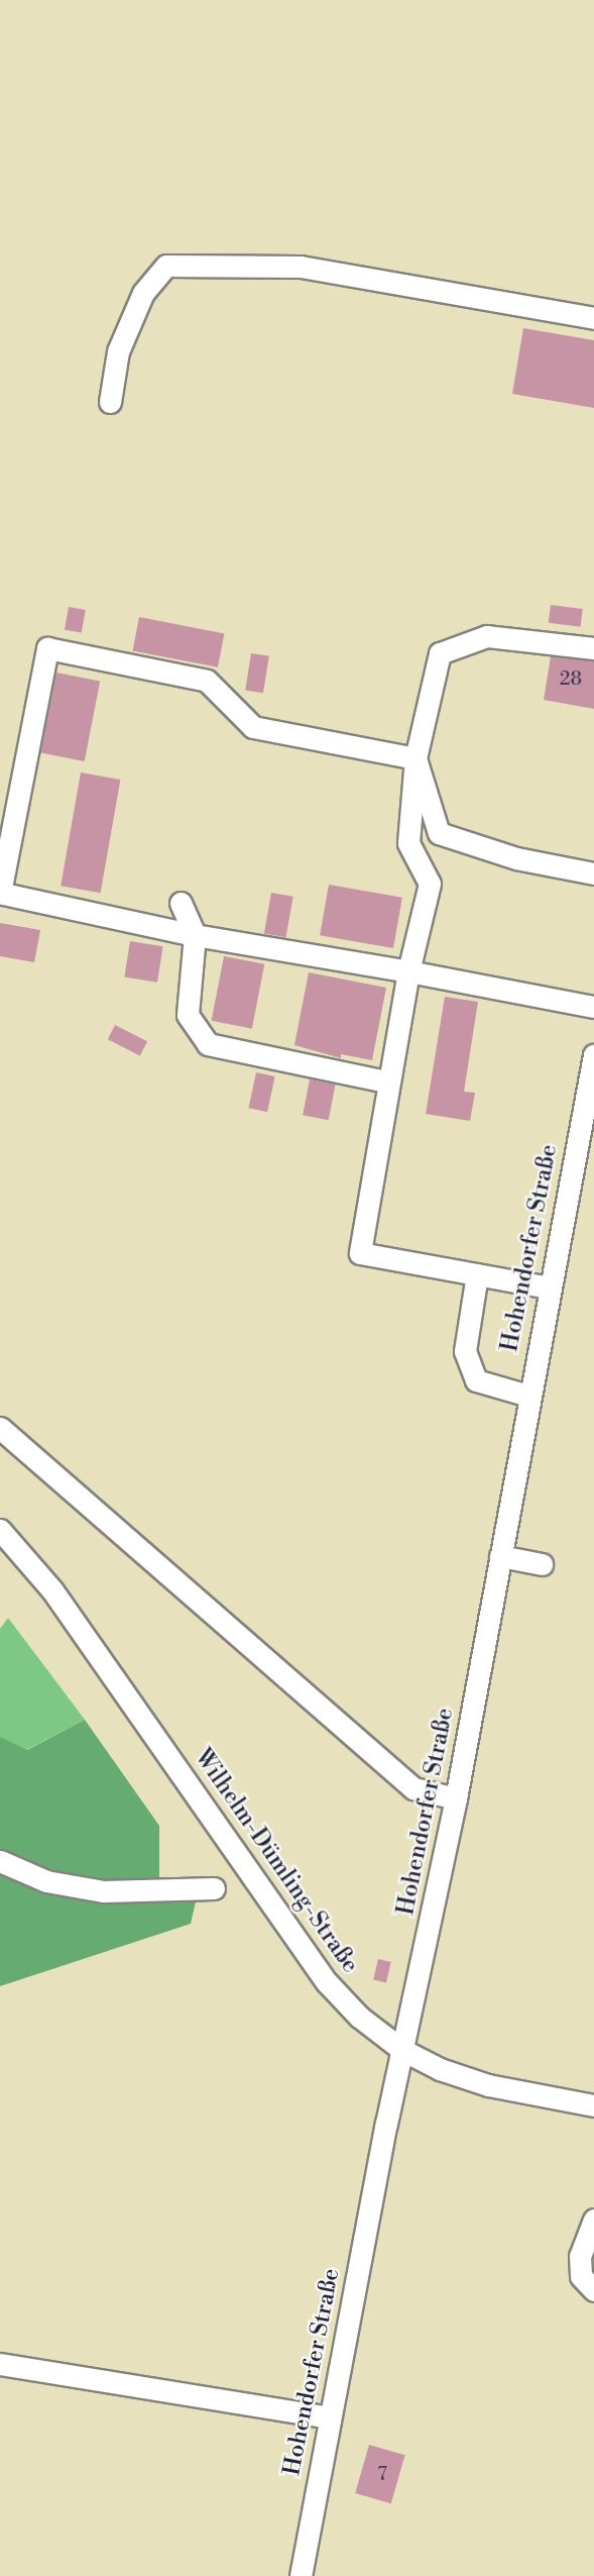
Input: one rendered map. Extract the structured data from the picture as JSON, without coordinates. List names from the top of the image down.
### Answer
{
  "streets": {
    "street": ["Hohendorfer Straße", "Wilhelm-Dümling-Straße"]
  },
  "crossings": [
    ["Hohendorfer Straße", "Wilhelm-Dümling-Straße"]
  ],
  "house_numbers": ["28", "7"]
}
